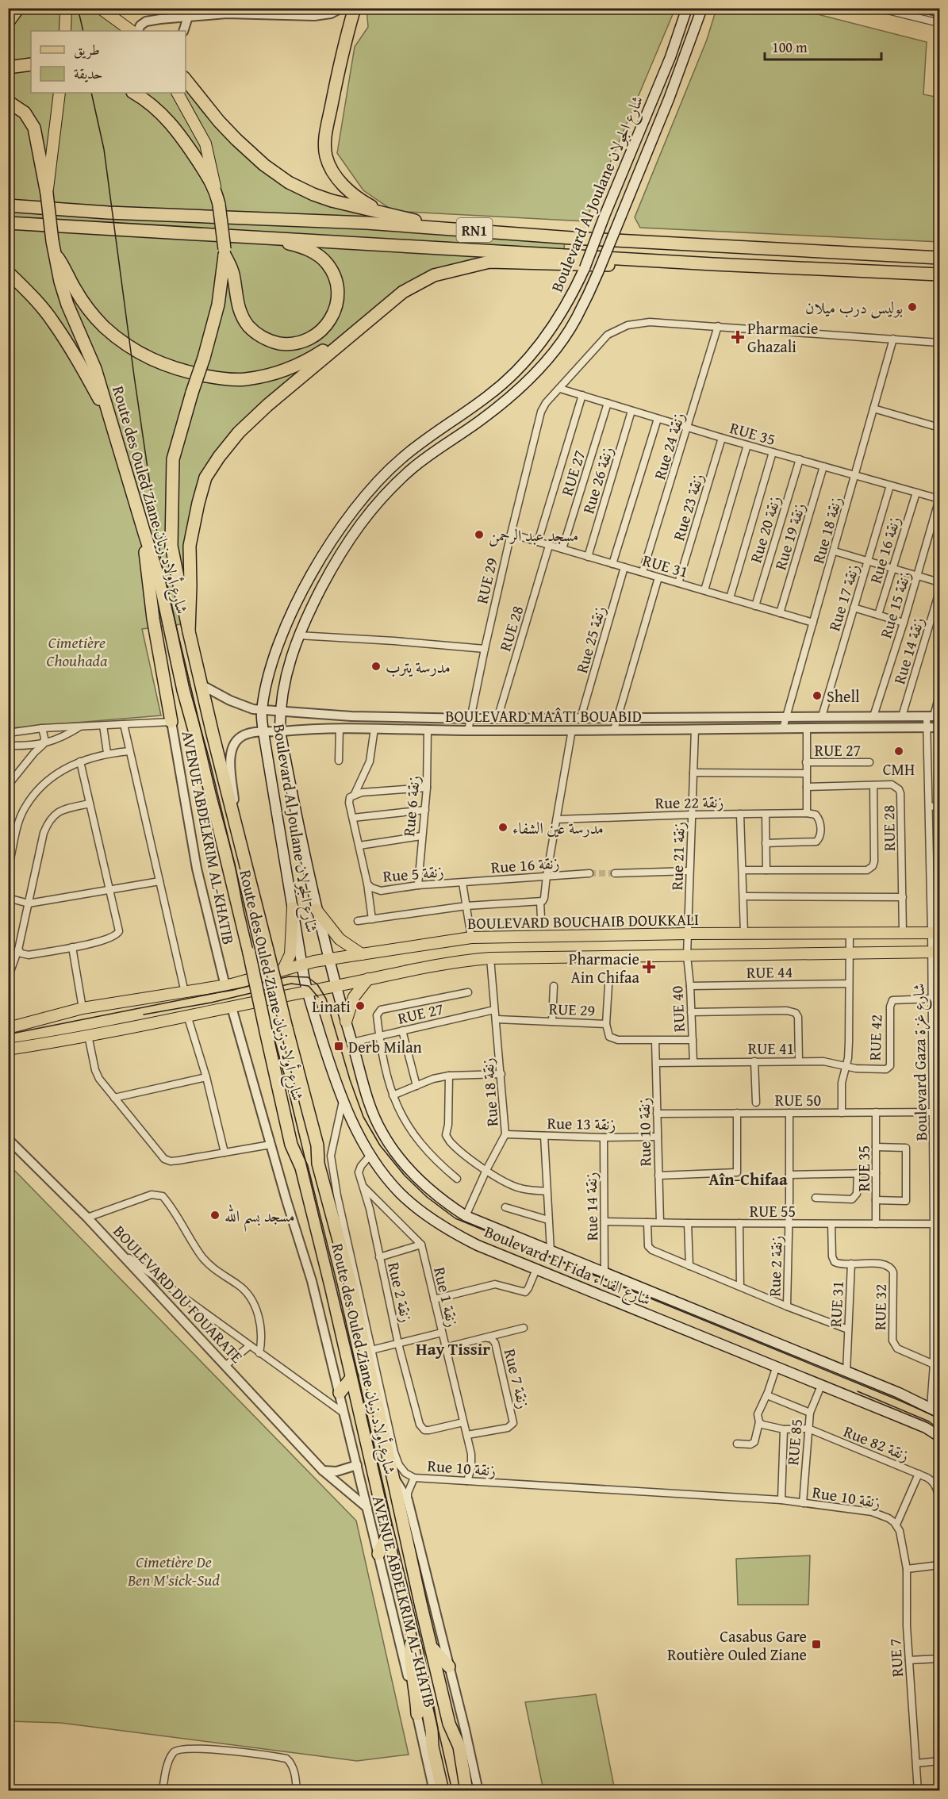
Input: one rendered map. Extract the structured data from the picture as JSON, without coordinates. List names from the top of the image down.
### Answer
{
  "streets": {
    "highway": ["RN1", "Route des Ouled Ziane شارع أولاد زيان"],
    "main road": ["Boulevard Al Joulane شارع الجولان", "BOULEVARD BOUCHAIB DOUKKALI", "Boulevard El Fida شارع الفداء"],
    "street": [
      "RUE 35",
      "Rue 24 زنقة",
      "RUE 27",
      "Rue 26 زنقة",
      "Rue 23 زنقة",
      "Rue 20 زنقة",
      "Rue 18 زنقة",
      "Rue 19 زنقة",
      "Rue 16 زنقة",
      "RUE 31",
      "RUE 29",
      "Rue 17 زنقة",
      "Rue 15 زنقة",
      "RUE 28",
      "Rue 25 زنقة",
      "Rue 14 زنقة",
      "BOULEVARD MAÂTI BOUABID",
      "Rue 22 زنقة",
      "Rue 6 زنقة",
      "AVENUE ABDELKRIM AL-KHATIB",
      "Rue 21 زنقة",
      "Rue 5 زنقة",
      "RUE 44",
      "RUE 40",
      "RUE 42",
      "RUE 41",
      "Boulevard Gaza شارع غزة",
      "RUE 50",
      "Rue 13 زنقة",
      "Rue 10 زنقة",
      "RUE 55",
      "Rue 2 زنقة",
      "BOULEVARD DU FOUARATE",
      "Rue 1 زنقة",
      "RUE 32",
      "Rue 7 زنقة",
      "RUE 85",
      "Rue 82 زنقة",
      "RUE 7"
    ]
  },
  "crossings": [
    ["Boulevard Al Joulane شارع الجولان", "BOULEVARD MAÂTI BOUABID"],
    ["Boulevard Al Joulane شارع الجولان", "BOULEVARD BOUCHAIB DOUKKALI"],
    ["Boulevard Al Joulane شارع الجولان", "Boulevard El Fida شارع الفداء"],
    ["RUE 35", "Rue 24 زنقة"],
    ["RUE 35", "RUE 27"],
    ["RUE 35", "Rue 26 زنقة"],
    ["RUE 35", "Rue 23 زنقة"],
    ["RUE 35", "Rue 20 زنقة"],
    ["RUE 35", "Rue 18 زنقة"],
    ["RUE 35", "Rue 19 زنقة"],
    ["RUE 35", "Rue 16 زنقة"],
    ["RUE 35", "RUE 29"],
    ["RUE 35", "Rue 17 زنقة"],
    ["RUE 35", "Rue 15 زنقة"],
    ["RUE 35", "RUE 50"],
    ["RUE 35", "RUE 55"],
    ["Rue 24 زنقة", "RUE 31"],
    ["Rue 24 زنقة", "RUE 29"],
    ["RUE 27", "Rue 18 زنقة"],
    ["RUE 27", "RUE 31"],
    ["RUE 27", "Boulevard El Fida شارع الفداء"],
    ["Rue 26 زنقة", "RUE 31"],
    ["Route des Ouled Ziane شارع أولاد زيان", "BOULEVARD MAÂTI BOUABID"],
    ["Route des Ouled Ziane شارع أولاد زيان", "AVENUE ABDELKRIM AL-KHATIB"],
    ["Rue 23 زنقة", "RUE 31"],
    ["Rue 20 زنقة", "RUE 31"],
    ["Rue 18 زنقة", "RUE 31"],
    ["Rue 18 زنقة", "RUE 29"],
    ["Rue 18 زنقة", "BOULEVARD MAÂTI BOUABID"],
    ["Rue 18 زنقة", "Rue 13 زنقة"],
    ["Rue 18 زنقة", "Boulevard El Fida شارع الفداء"],
    ["Rue 19 زنقة", "RUE 31"],
    ["Rue 16 زنقة", "Rue 5 زنقة"],
    ["RUE 31", "RUE 29"],
    ["RUE 31", "RUE 28"],
    ["RUE 31", "Rue 25 زنقة"],
    ["RUE 31", "RUE 55"],
    ["RUE 31", "Boulevard El Fida شارع الفداء"],
    ["RUE 31", "RUE 32"],
    ["RUE 29", "BOULEVARD MAÂTI BOUABID"],
    ["RUE 29", "RUE 40"],
    ["RUE 29", "Rue 10 زنقة"],
    ["Rue 17 زنقة", "BOULEVARD MAÂTI BOUABID"],
    ["Rue 15 زنقة", "BOULEVARD MAÂTI BOUABID"],
    ["RUE 28", "BOULEVARD MAÂTI BOUABID"],
    ["RUE 28", "BOULEVARD BOUCHAIB DOUKKALI"],
    ["Rue 25 زنقة", "BOULEVARD MAÂTI BOUABID"],
    ["Rue 14 زنقة", "BOULEVARD MAÂTI BOUABID"],
    ["Rue 14 زنقة", "Rue 13 زنقة"],
    ["Rue 14 زنقة", "RUE 55"],
    ["Rue 14 زنقة", "Boulevard El Fida شارع الفداء"],
    ["BOULEVARD MAÂTI BOUABID", "Rue 6 زنقة"],
    ["BOULEVARD MAÂTI BOUABID", "Rue 21 زنقة"],
    ["BOULEVARD MAÂTI BOUABID", "Boulevard Gaza شارع غزة"],
    ["Rue 22 زنقة", "Rue 21 زنقة"],
    ["Rue 6 زنقة", "Rue 5 زنقة"],
    ["AVENUE ABDELKRIM AL-KHATIB", "BOULEVARD BOUCHAIB DOUKKALI"],
    ["AVENUE ABDELKRIM AL-KHATIB", "BOULEVARD DU FOUARATE"],
    ["Rue 21 زنقة", "BOULEVARD BOUCHAIB DOUKKALI"],
    ["Rue 21 زنقة", "RUE 40"],
    ["BOULEVARD BOUCHAIB DOUKKALI", "Boulevard Gaza شارع غزة"],
    ["RUE 44", "RUE 40"],
    ["RUE 40", "RUE 41"],
    ["RUE 42", "RUE 41"],
    ["RUE 42", "Boulevard Gaza شارع غزة"],
    ["RUE 41", "Rue 10 زنقة"],
    ["Boulevard Gaza شارع غزة", "RUE 50"],
    ["Boulevard Gaza شارع غزة", "RUE 55"],
    ["Boulevard Gaza شارع غزة", "Boulevard El Fida شارع الفداء"],
    ["Boulevard Gaza شارع غزة", "RUE 32"],
    ["RUE 50", "Rue 10 زنقة"],
    ["RUE 50", "Rue 2 زنقة"],
    ["Rue 13 زنقة", "Rue 10 زنقة"],
    ["Rue 10 زنقة", "RUE 55"],
    ["Rue 10 زنقة", "Boulevard El Fida شارع الفداء"],
    ["Rue 10 زنقة", "Rue 1 زنقة"],
    ["Rue 10 زنقة", "RUE 85"],
    ["Rue 10 زنقة", "RUE 7"],
    ["RUE 55", "Rue 2 زنقة"],
    ["Boulevard El Fida شارع الفداء", "Rue 2 زنقة"],
    ["Boulevard El Fida شارع الفداء", "RUE 85"],
    ["Rue 2 زنقة", "Rue 1 زنقة"],
    ["Rue 1 زنقة", "Rue 7 زنقة"],
    ["RUE 85", "Rue 82 زنقة"]
  ],
  "districts": ["Aîn-Chifaa", "Hay Tissir"],
  "parks": ["Cimetière Chouhada", "Cimetière De Ben M'sick-Sud"],
  "places": {
    "other": [
      "بوليس درب ميلان",
      "مسجد عبد الرحمن",
      "مدرسة يترب",
      "Shell",
      "CMH",
      "مدرسة عين الشفاء",
      "Linati",
      "مسجد بسم الله"
    ],
    "health": ["Pharmacie Ghazali", "Pharmacie Ain Chifaa"],
    "transit": ["Derb Milan", "Casabus Gare Routière Ouled Ziane"]
  },
  "legend": ["طريق", "حديقة"],
  "scale_bar": "100 m"
}
